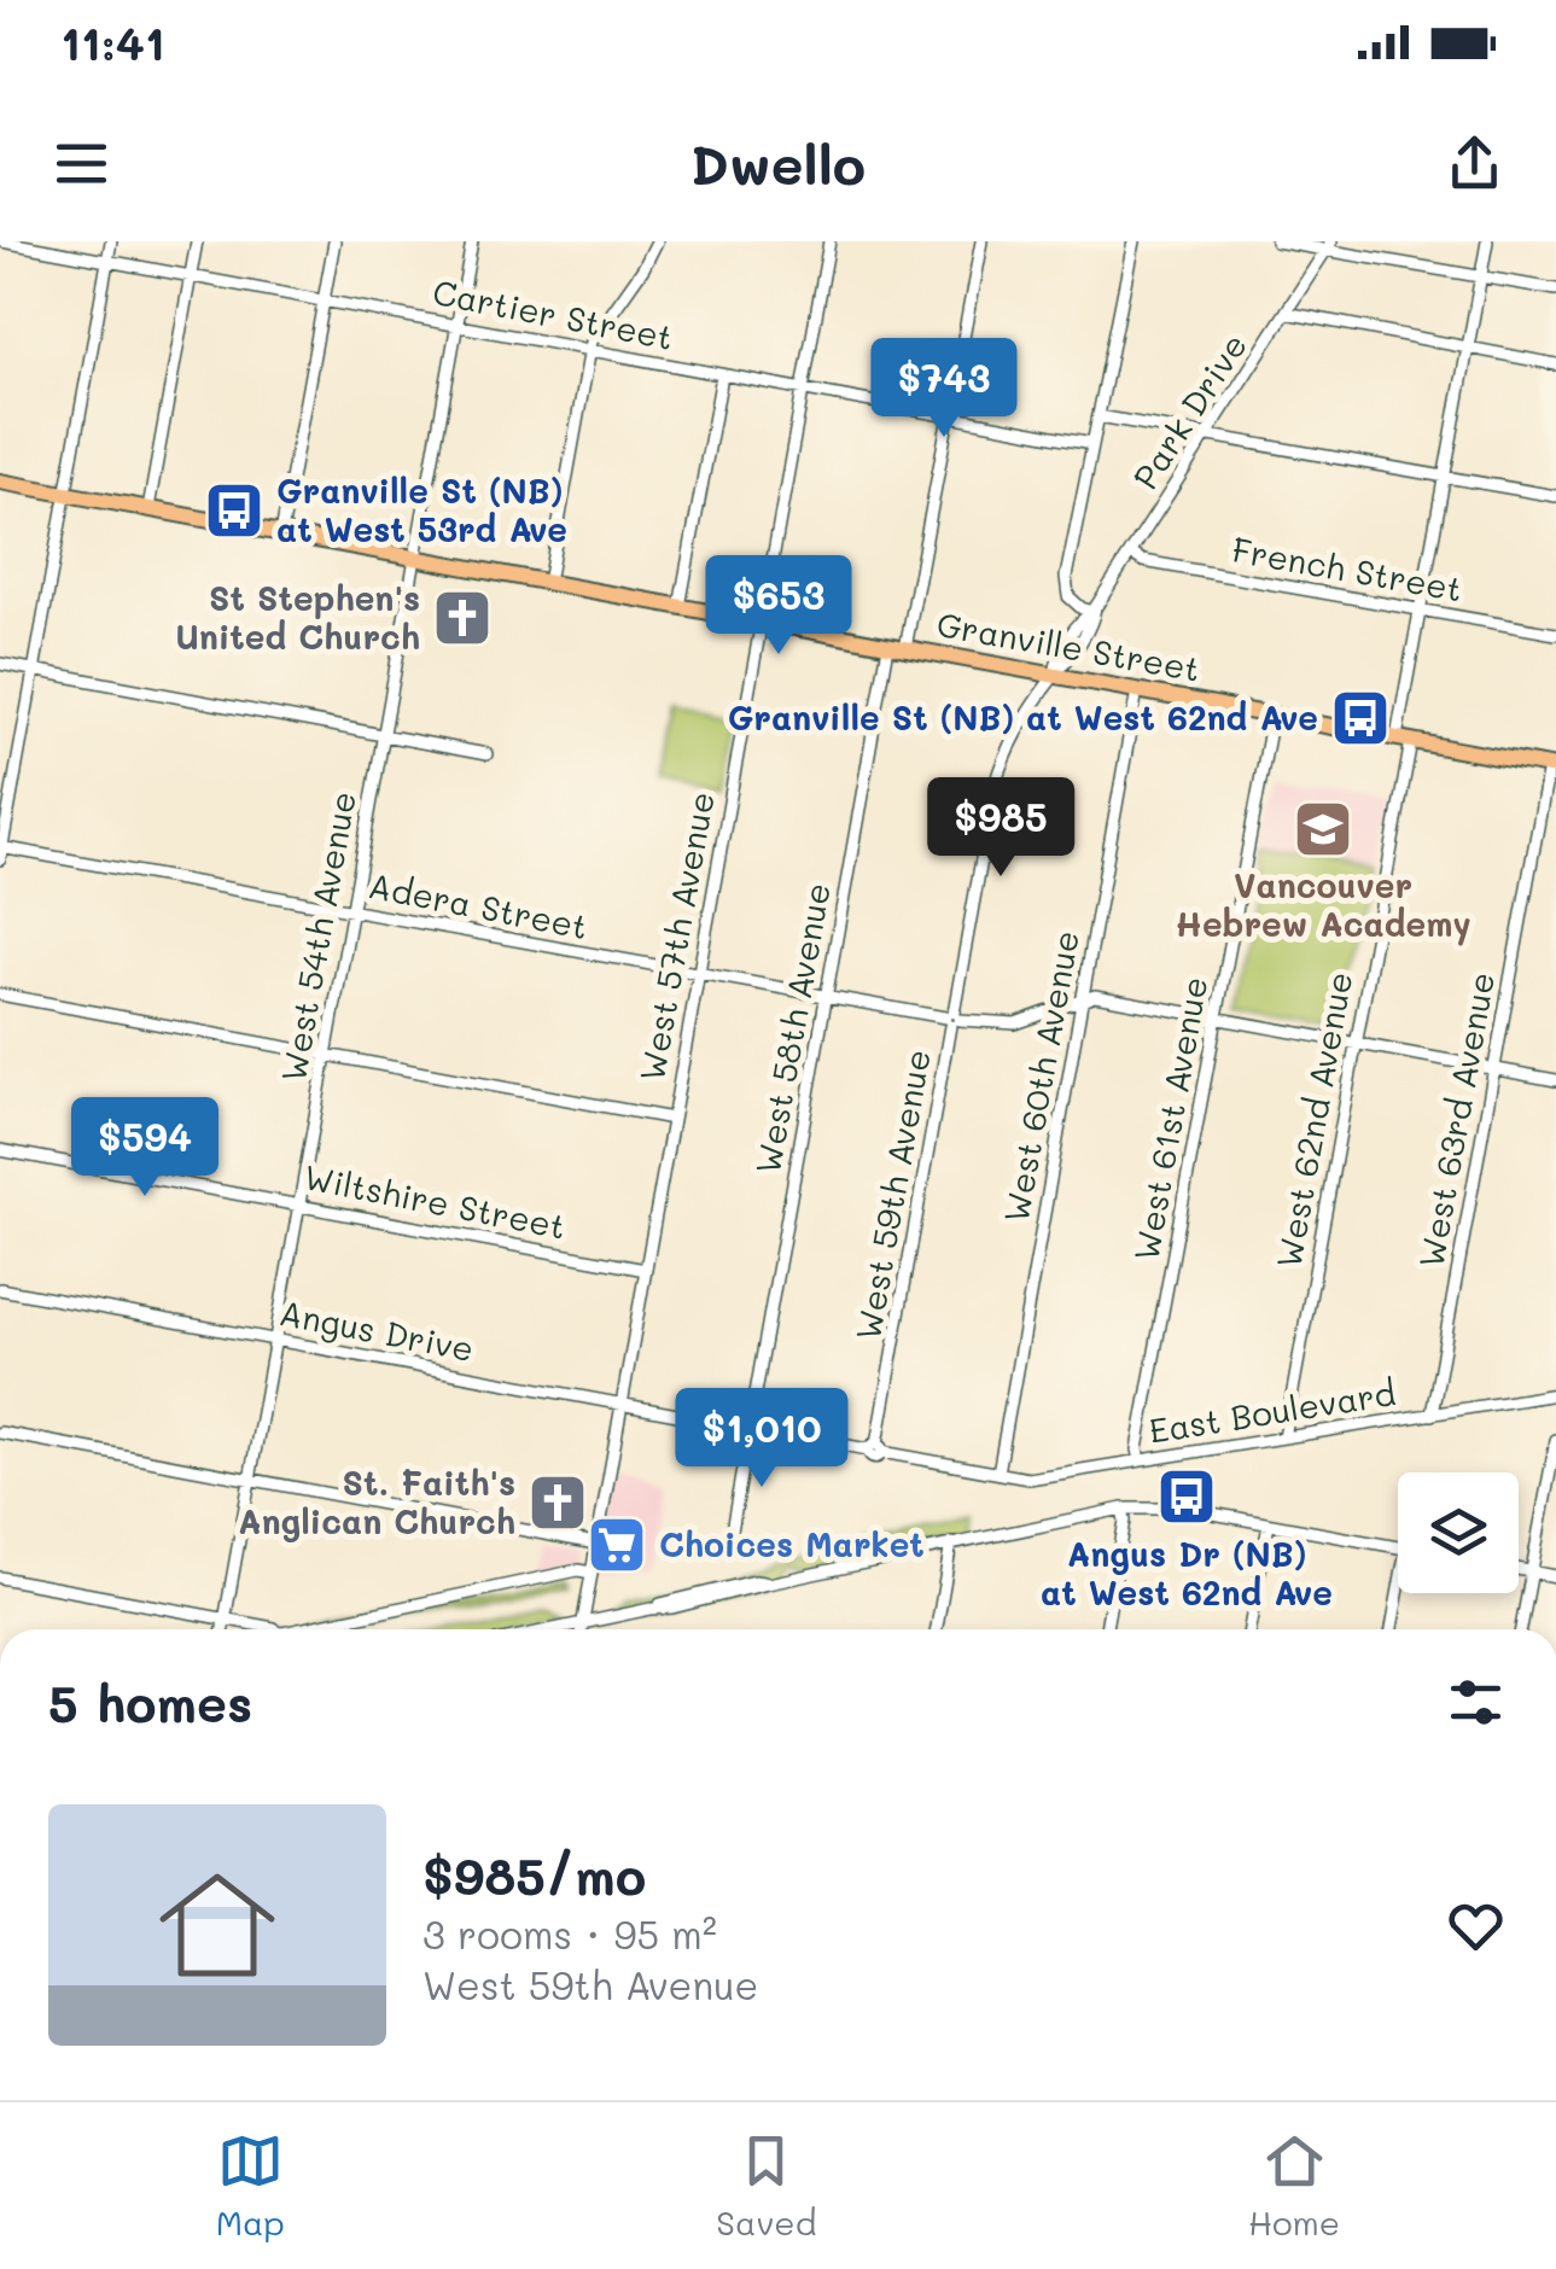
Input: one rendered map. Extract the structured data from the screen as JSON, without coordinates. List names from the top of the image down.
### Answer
{
  "streets": {
    "highway": ["Granville Street"],
    "street": [
      "Cartier Street",
      "Park Drive",
      "French Street",
      "Adera Street",
      "West 54th Avenue",
      "West 57th Avenue",
      "West 58th Avenue",
      "West 60th Avenue",
      "West 61st Avenue",
      "West 62nd Avenue",
      "West 63rd Avenue",
      "West 59th Avenue",
      "Wiltshire Street",
      "Angus Drive",
      "East Boulevard"
    ]
  },
  "crossings": [
    ["Cartier Street", "West 54th Avenue"],
    ["Cartier Street", "West 57th Avenue"],
    ["Cartier Street", "West 58th Avenue"],
    ["Park Drive", "French Street"],
    ["Park Drive", "Granville Street"],
    ["Park Drive", "West 59th Avenue"],
    ["French Street", "West 62nd Avenue"],
    ["Granville Street", "West 54th Avenue"],
    ["Granville Street", "West 57th Avenue"],
    ["Granville Street", "West 58th Avenue"],
    ["Granville Street", "West 60th Avenue"],
    ["Granville Street", "West 61st Avenue"],
    ["Granville Street", "West 62nd Avenue"],
    ["Granville Street", "West 63rd Avenue"],
    ["Granville Street", "West 59th Avenue"],
    ["Adera Street", "West 54th Avenue"],
    ["Adera Street", "West 57th Avenue"],
    ["Adera Street", "West 58th Avenue"],
    ["Adera Street", "West 60th Avenue"],
    ["Adera Street", "West 61st Avenue"],
    ["Adera Street", "West 62nd Avenue"],
    ["Adera Street", "West 63rd Avenue"],
    ["Adera Street", "West 59th Avenue"],
    ["West 54th Avenue", "Wiltshire Street"],
    ["West 54th Avenue", "Angus Drive"],
    ["West 57th Avenue", "Wiltshire Street"],
    ["West 57th Avenue", "Angus Drive"],
    ["West 58th Avenue", "Angus Drive"],
    ["West 60th Avenue", "Angus Drive"],
    ["West 60th Avenue", "East Boulevard"],
    ["West 61st Avenue", "East Boulevard"],
    ["West 62nd Avenue", "East Boulevard"],
    ["West 63rd Avenue", "East Boulevard"],
    ["West 59th Avenue", "Angus Drive"],
    ["Angus Drive", "East Boulevard"]
  ],
  "places": {
    "bus stop": ["Granville St (NB) at West 53rd Ave", "Granville St (NB) at West 62nd Ave", "Angus Dr (NB) at West 62nd Ave"],
    "church": ["St Stephen's United Church", "St. Faith's Anglican Church"],
    "school or university": ["Vancouver Hebrew Academy"],
    "supermarket": ["Choices Market"]
  },
  "page": {
    "status": "11:41",
    "header": "Dwello",
    "price": [
      "$743",
      "$653",
      "$985",
      "$594",
      "$1,010"
    ],
    "heading": "5 homes",
    "list": [
      {
        "name": "$985/mo",
        "note": "3 rooms · 95 m² · West 59th Avenue"
      }
    ],
    "tabs": ["Map", "Saved", "Home"]
  }
}
